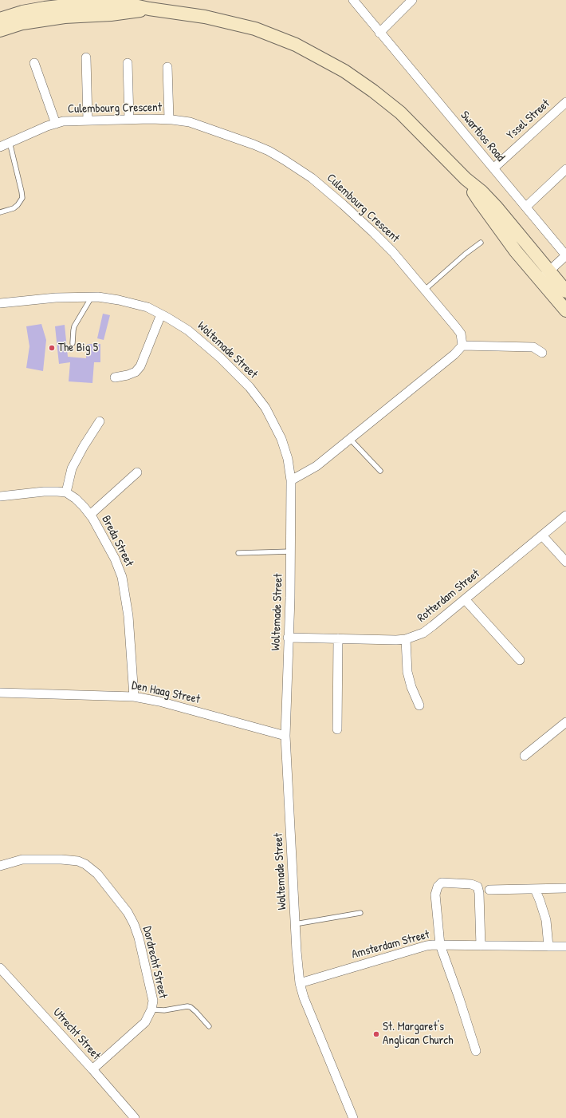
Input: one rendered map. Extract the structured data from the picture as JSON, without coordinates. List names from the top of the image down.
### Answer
{
  "streets": {
    "street": [
      "Culembourg Crescent",
      "Yssel Street",
      "Swartbos Road",
      "Woltemade Street",
      "Breda Street",
      "Rotterdam Street",
      "Den Haag Street",
      "Amsterdam Street",
      "Dordrecht Street",
      "Utrecht Street"
    ]
  },
  "crossings": [
    ["Yssel Street", "Swartbos Road"],
    ["Woltemade Street", "Rotterdam Street"],
    ["Woltemade Street", "Den Haag Street"],
    ["Woltemade Street", "Amsterdam Street"],
    ["Breda Street", "Den Haag Street"],
    ["Dordrecht Street", "Utrecht Street"]
  ],
  "places": ["The Big 5", "St. Margaret's Anglican Church"]
}
